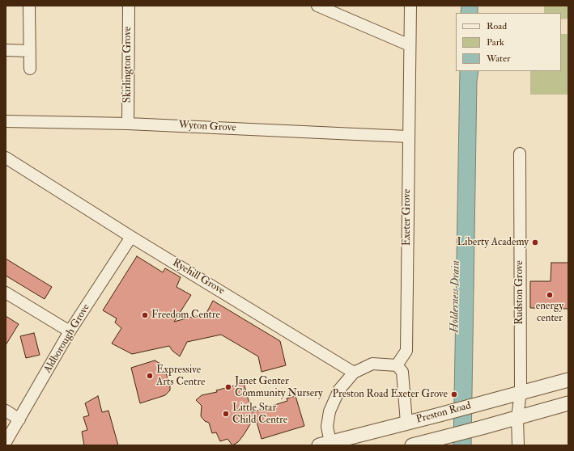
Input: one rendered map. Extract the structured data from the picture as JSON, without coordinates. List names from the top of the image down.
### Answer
{
  "streets": {
    "street": [
      "Skirlington Grove",
      "Wyton Grove",
      "Exeter Grove",
      "Ryehill Grove",
      "Rudston Grove",
      "Aldborough Grove",
      "Preston Road"
    ]
  },
  "crossings": [
    ["Skirlington Grove", "Wyton Grove"],
    ["Wyton Grove", "Exeter Grove"],
    ["Ryehill Grove", "Aldborough Grove"],
    ["Rudston Grove", "Preston Road"]
  ],
  "water": ["Holderness Drain"],
  "places": [
    "Liberty Academy",
    "energy center",
    "Freedom Centre",
    "Expressive Arts Centre",
    "Janet Genter Community Nursery",
    "Preston Road Exeter Grove",
    "Little Star Child Centre"
  ],
  "legend": ["Road", "Park", "Water"]
}
